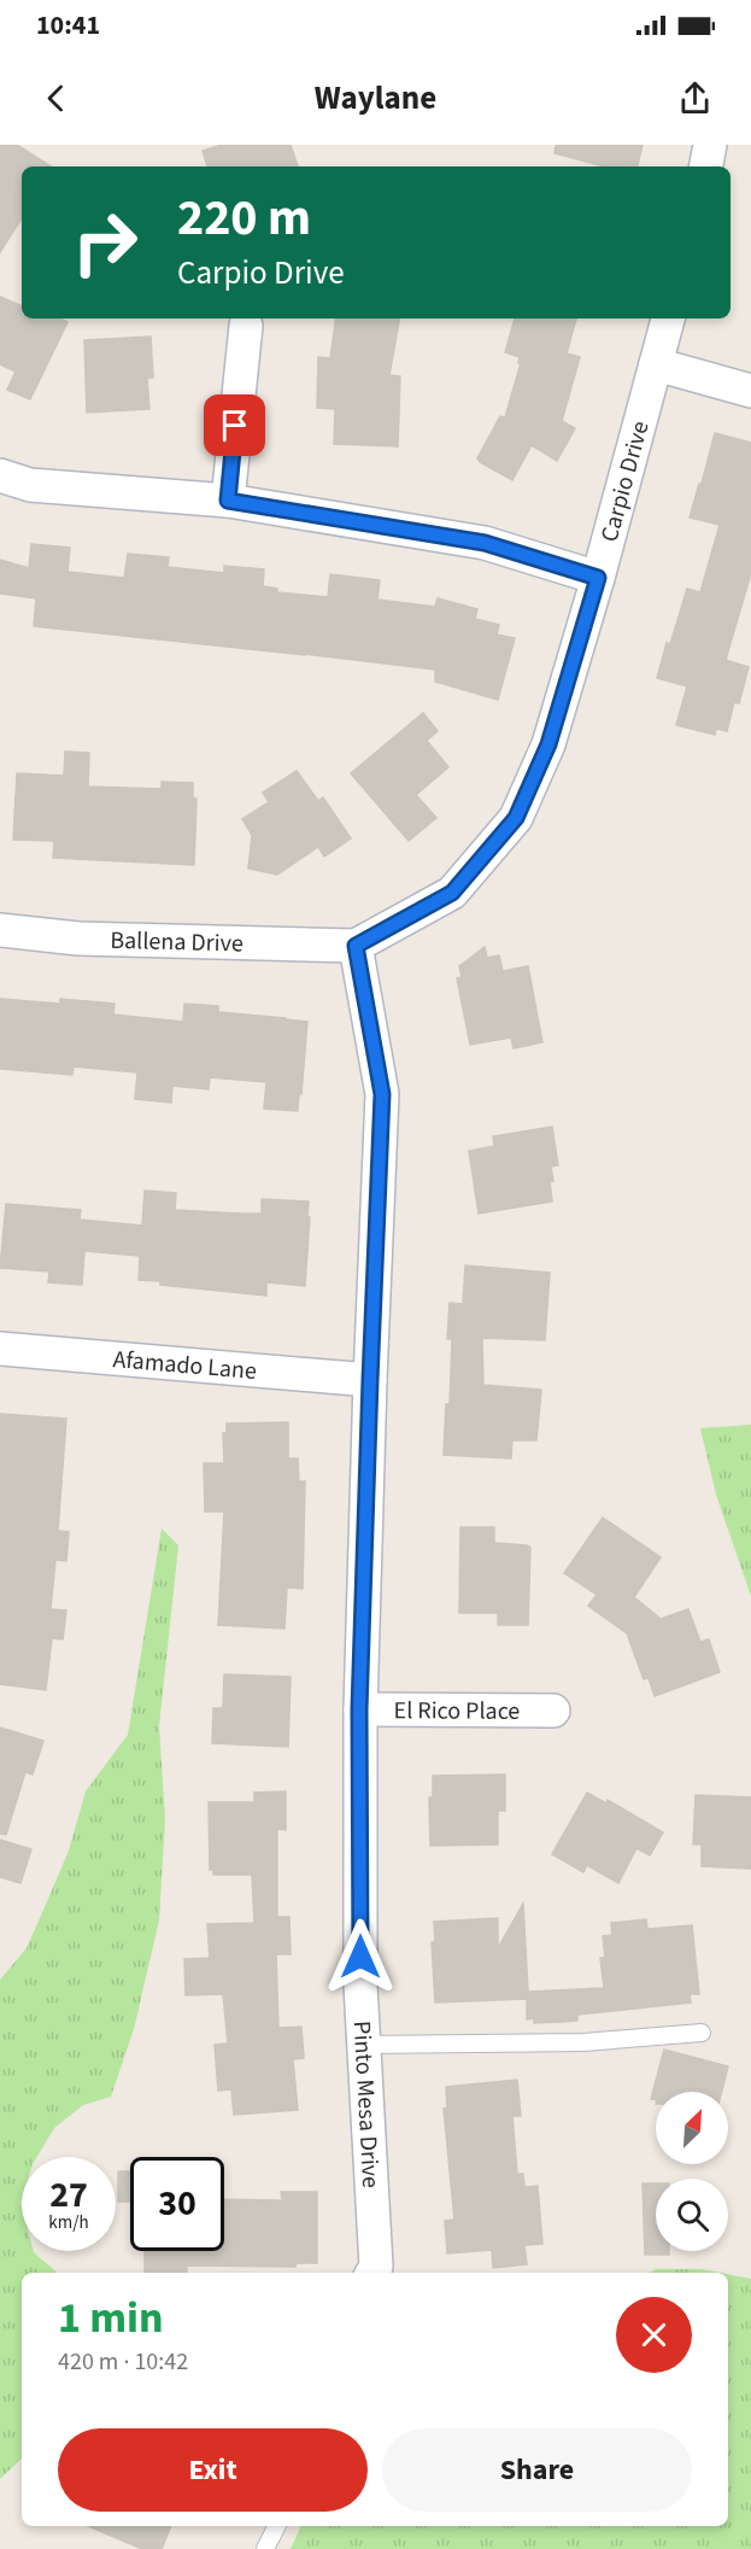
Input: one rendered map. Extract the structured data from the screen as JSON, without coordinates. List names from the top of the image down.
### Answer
{
  "streets": {
    "street": [
      "Carpio Drive",
      "Ballena Drive",
      "Afamado Lane",
      "El Rico Place",
      "Pinto Mesa Drive"
    ]
  },
  "crossings": [
    ["Carpio Drive", "Ballena Drive"],
    ["Carpio Drive", "Pinto Mesa Drive"],
    ["Ballena Drive", "Pinto Mesa Drive"],
    ["Afamado Lane", "Pinto Mesa Drive"],
    ["El Rico Place", "Pinto Mesa Drive"]
  ],
  "north": "top right",
  "page": {
    "status": "10:41",
    "header": "Waylane",
    "turn": ["220 m", "Carpio Drive"],
    "speed": "27 km/h",
    "limit": "30",
    "heading": ["1 min", "420 m · 10:42"],
    "buttons": ["Exit", "Share"]
  }
}
